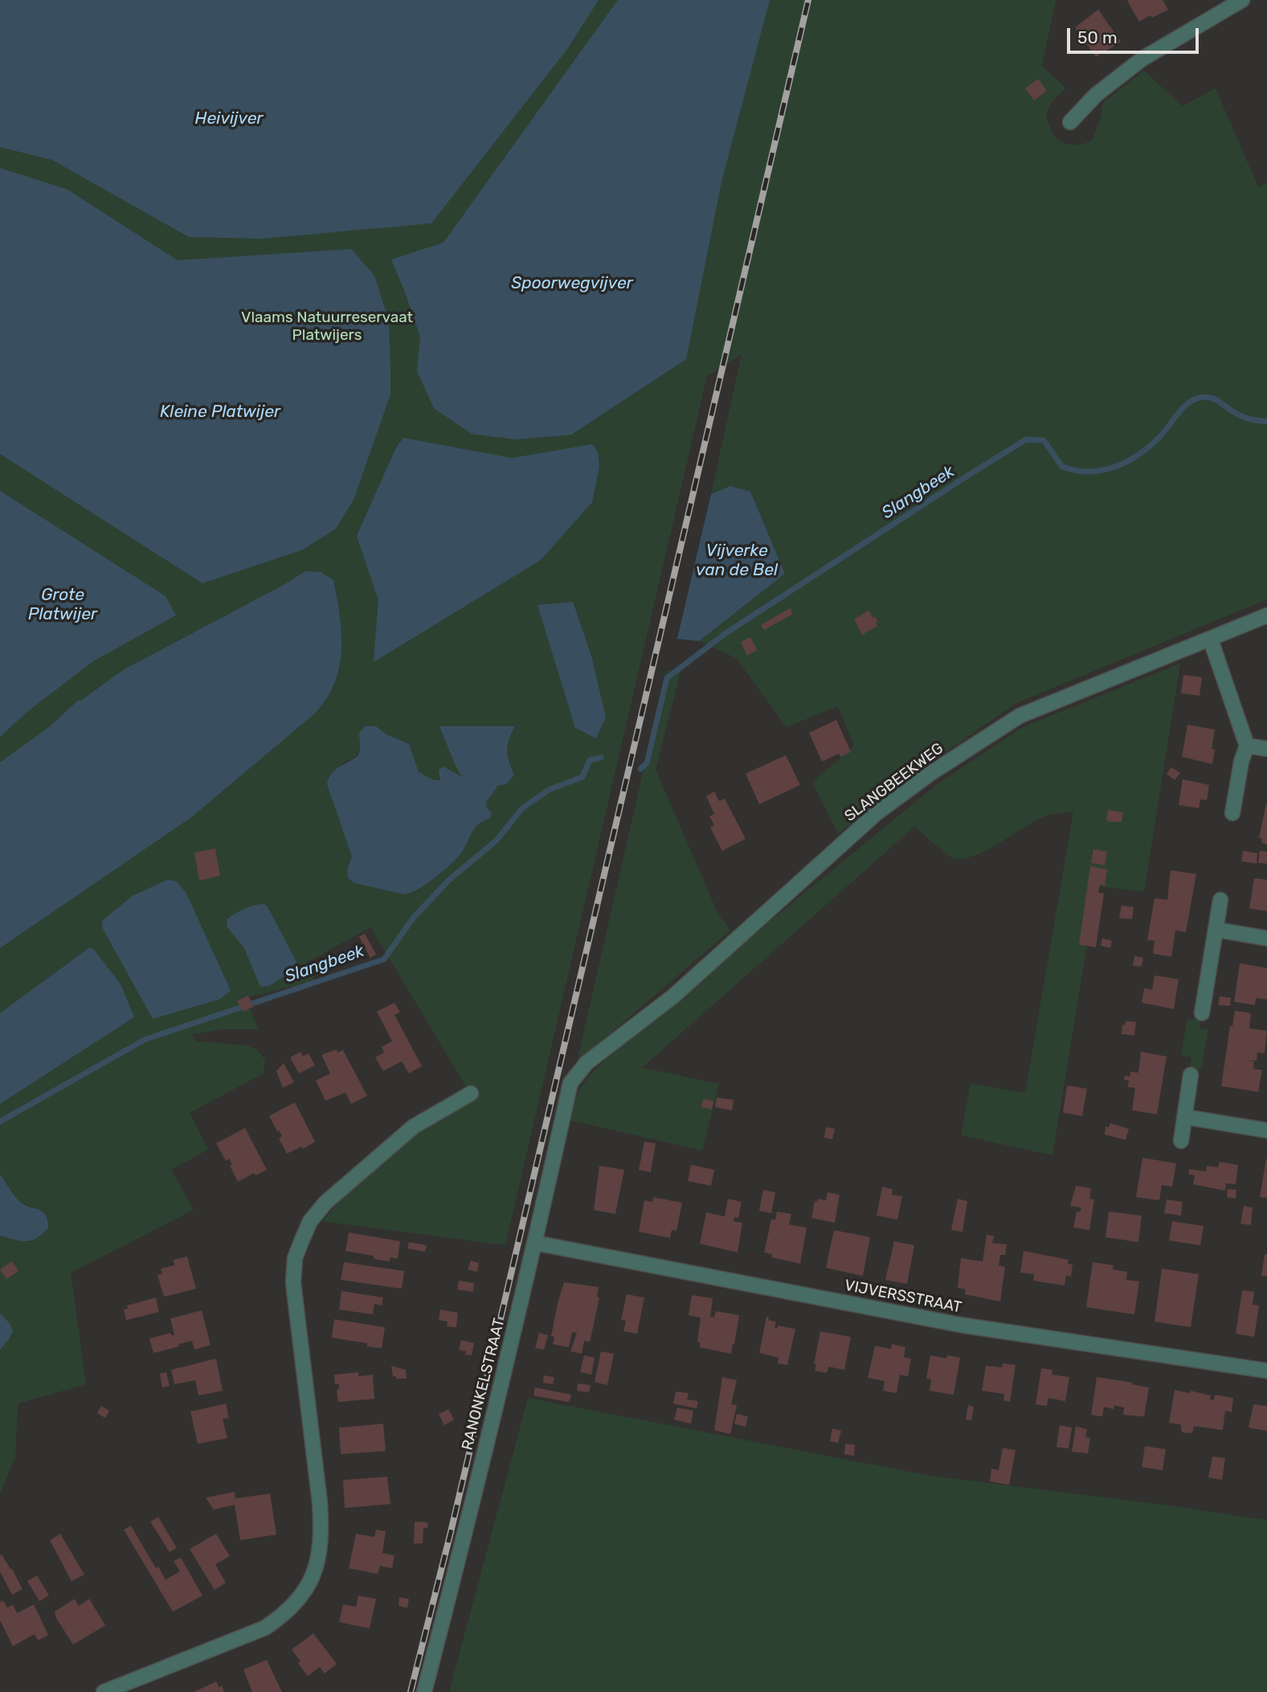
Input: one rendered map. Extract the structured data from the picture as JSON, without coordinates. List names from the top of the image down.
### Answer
{
  "streets": {
    "street": ["SLANGBEEKWEG", "VIJVERSSTRAAT", "RANONKELSTRAAT"]
  },
  "crossings": [
    ["SLANGBEEKWEG", "RANONKELSTRAAT"],
    ["VIJVERSSTRAAT", "RANONKELSTRAAT"]
  ],
  "water": [
    "Heivijver",
    "Spoorwegvijver",
    "Kleine Platwijer",
    "Slangbeek",
    "Vijverke van de Bel",
    "Grote Platwijer"
  ],
  "parks": ["Vlaams Natuurreservaat Platwijers"],
  "scale_bar": "50 m"
}
